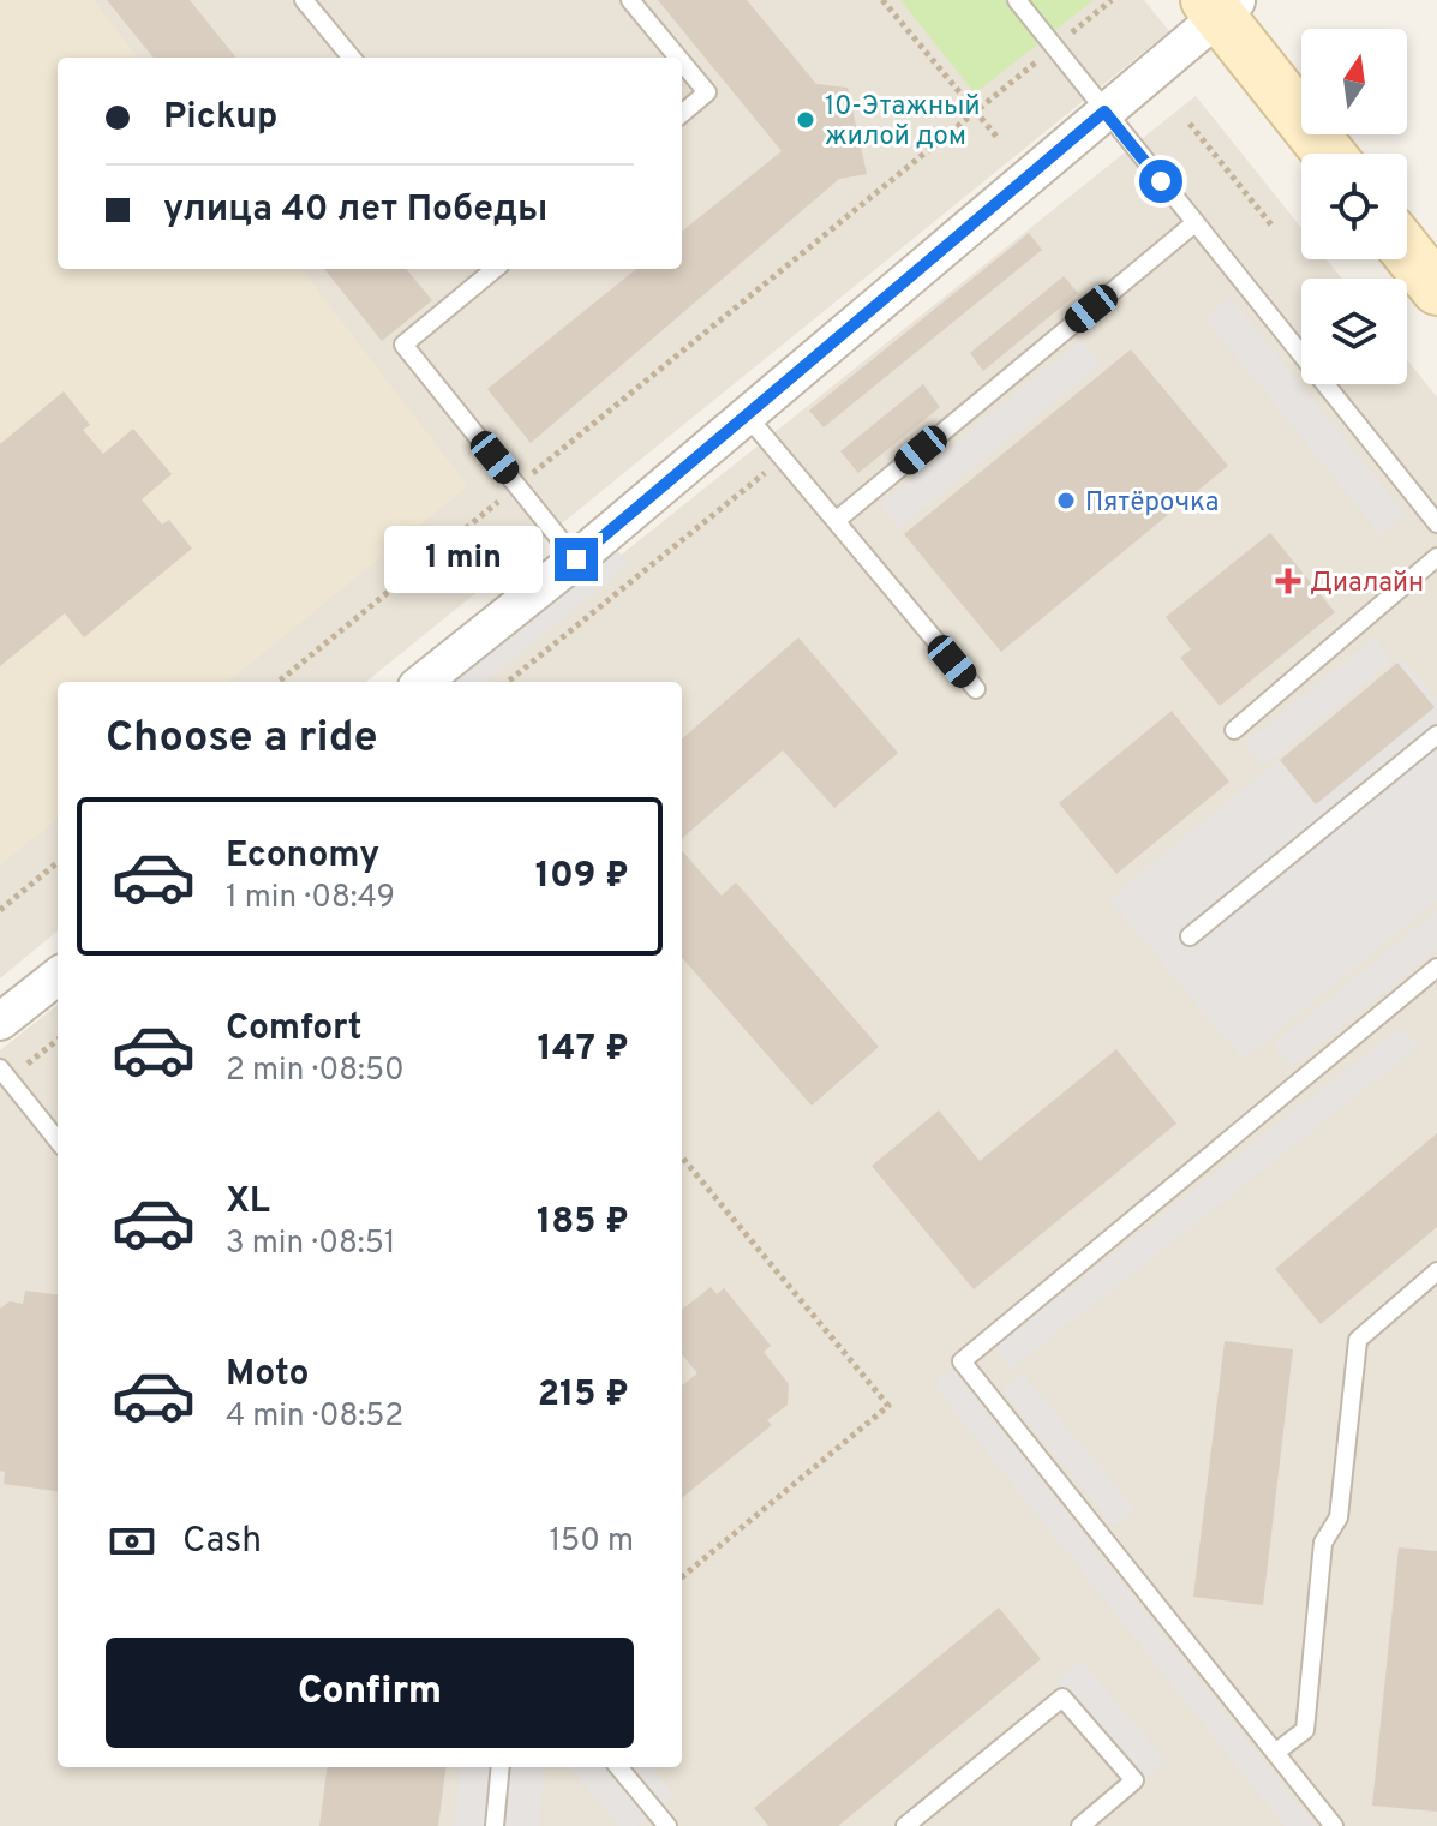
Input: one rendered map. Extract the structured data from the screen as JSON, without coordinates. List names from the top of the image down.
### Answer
{
  "places": {
    "other": ["10-Этажный жилой дом", "Пятёрочка"],
    "health": ["Диалайн"]
  },
  "north": "top",
  "page": {
    "banner": ["Pickup", "улица 40 лет Победы"],
    "bubble": "1 min",
    "heading": "Choose a ride",
    "list": [
      {
        "name": "Economy",
        "note": "1 min · 08:49",
        "value": "109 ₽"
      },
      {
        "name": "Comfort",
        "note": "2 min · 08:50",
        "value": "147 ₽"
      },
      {
        "name": "XL",
        "note": "3 min · 08:51",
        "value": "185 ₽"
      },
      {
        "name": "Moto",
        "note": "4 min · 08:52",
        "value": "215 ₽"
      }
    ],
    "pay": ["Cash", "150 m"],
    "buttons": "Confirm"
  }
}
